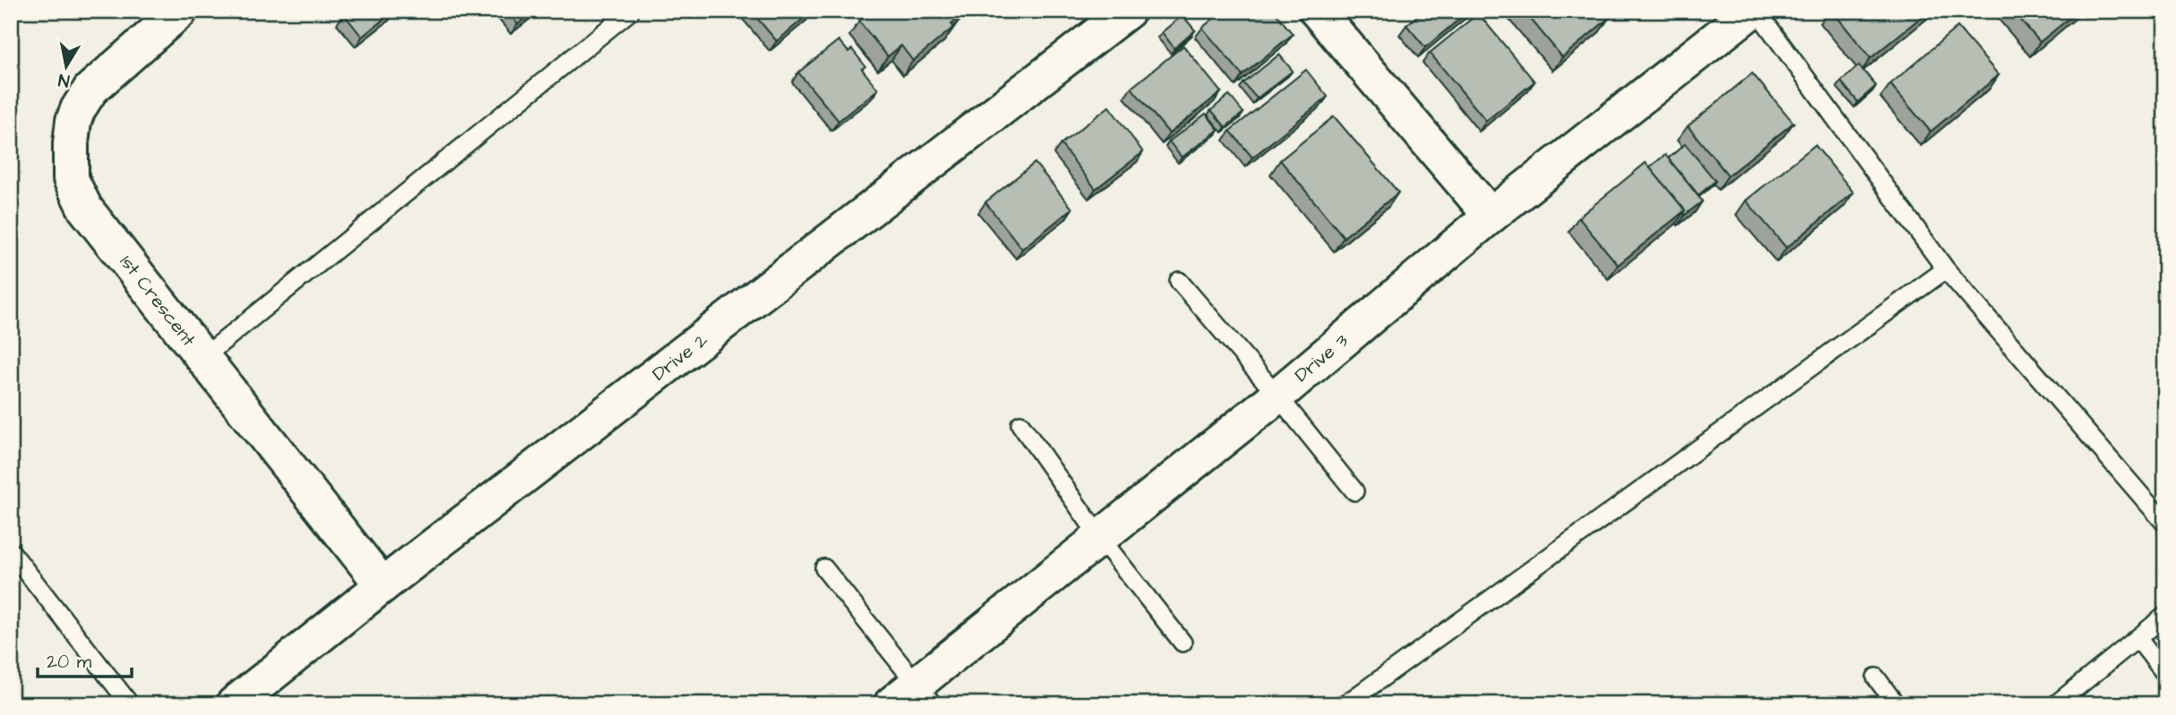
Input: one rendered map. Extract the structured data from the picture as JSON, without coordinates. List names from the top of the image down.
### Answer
{
  "streets": {
    "street": ["1st Crescent", "Drive 2", "Drive 3"]
  },
  "crossings": [
    ["1st Crescent", "Drive 2"]
  ],
  "scale_bar": "20 m",
  "north": "bottom"
}
